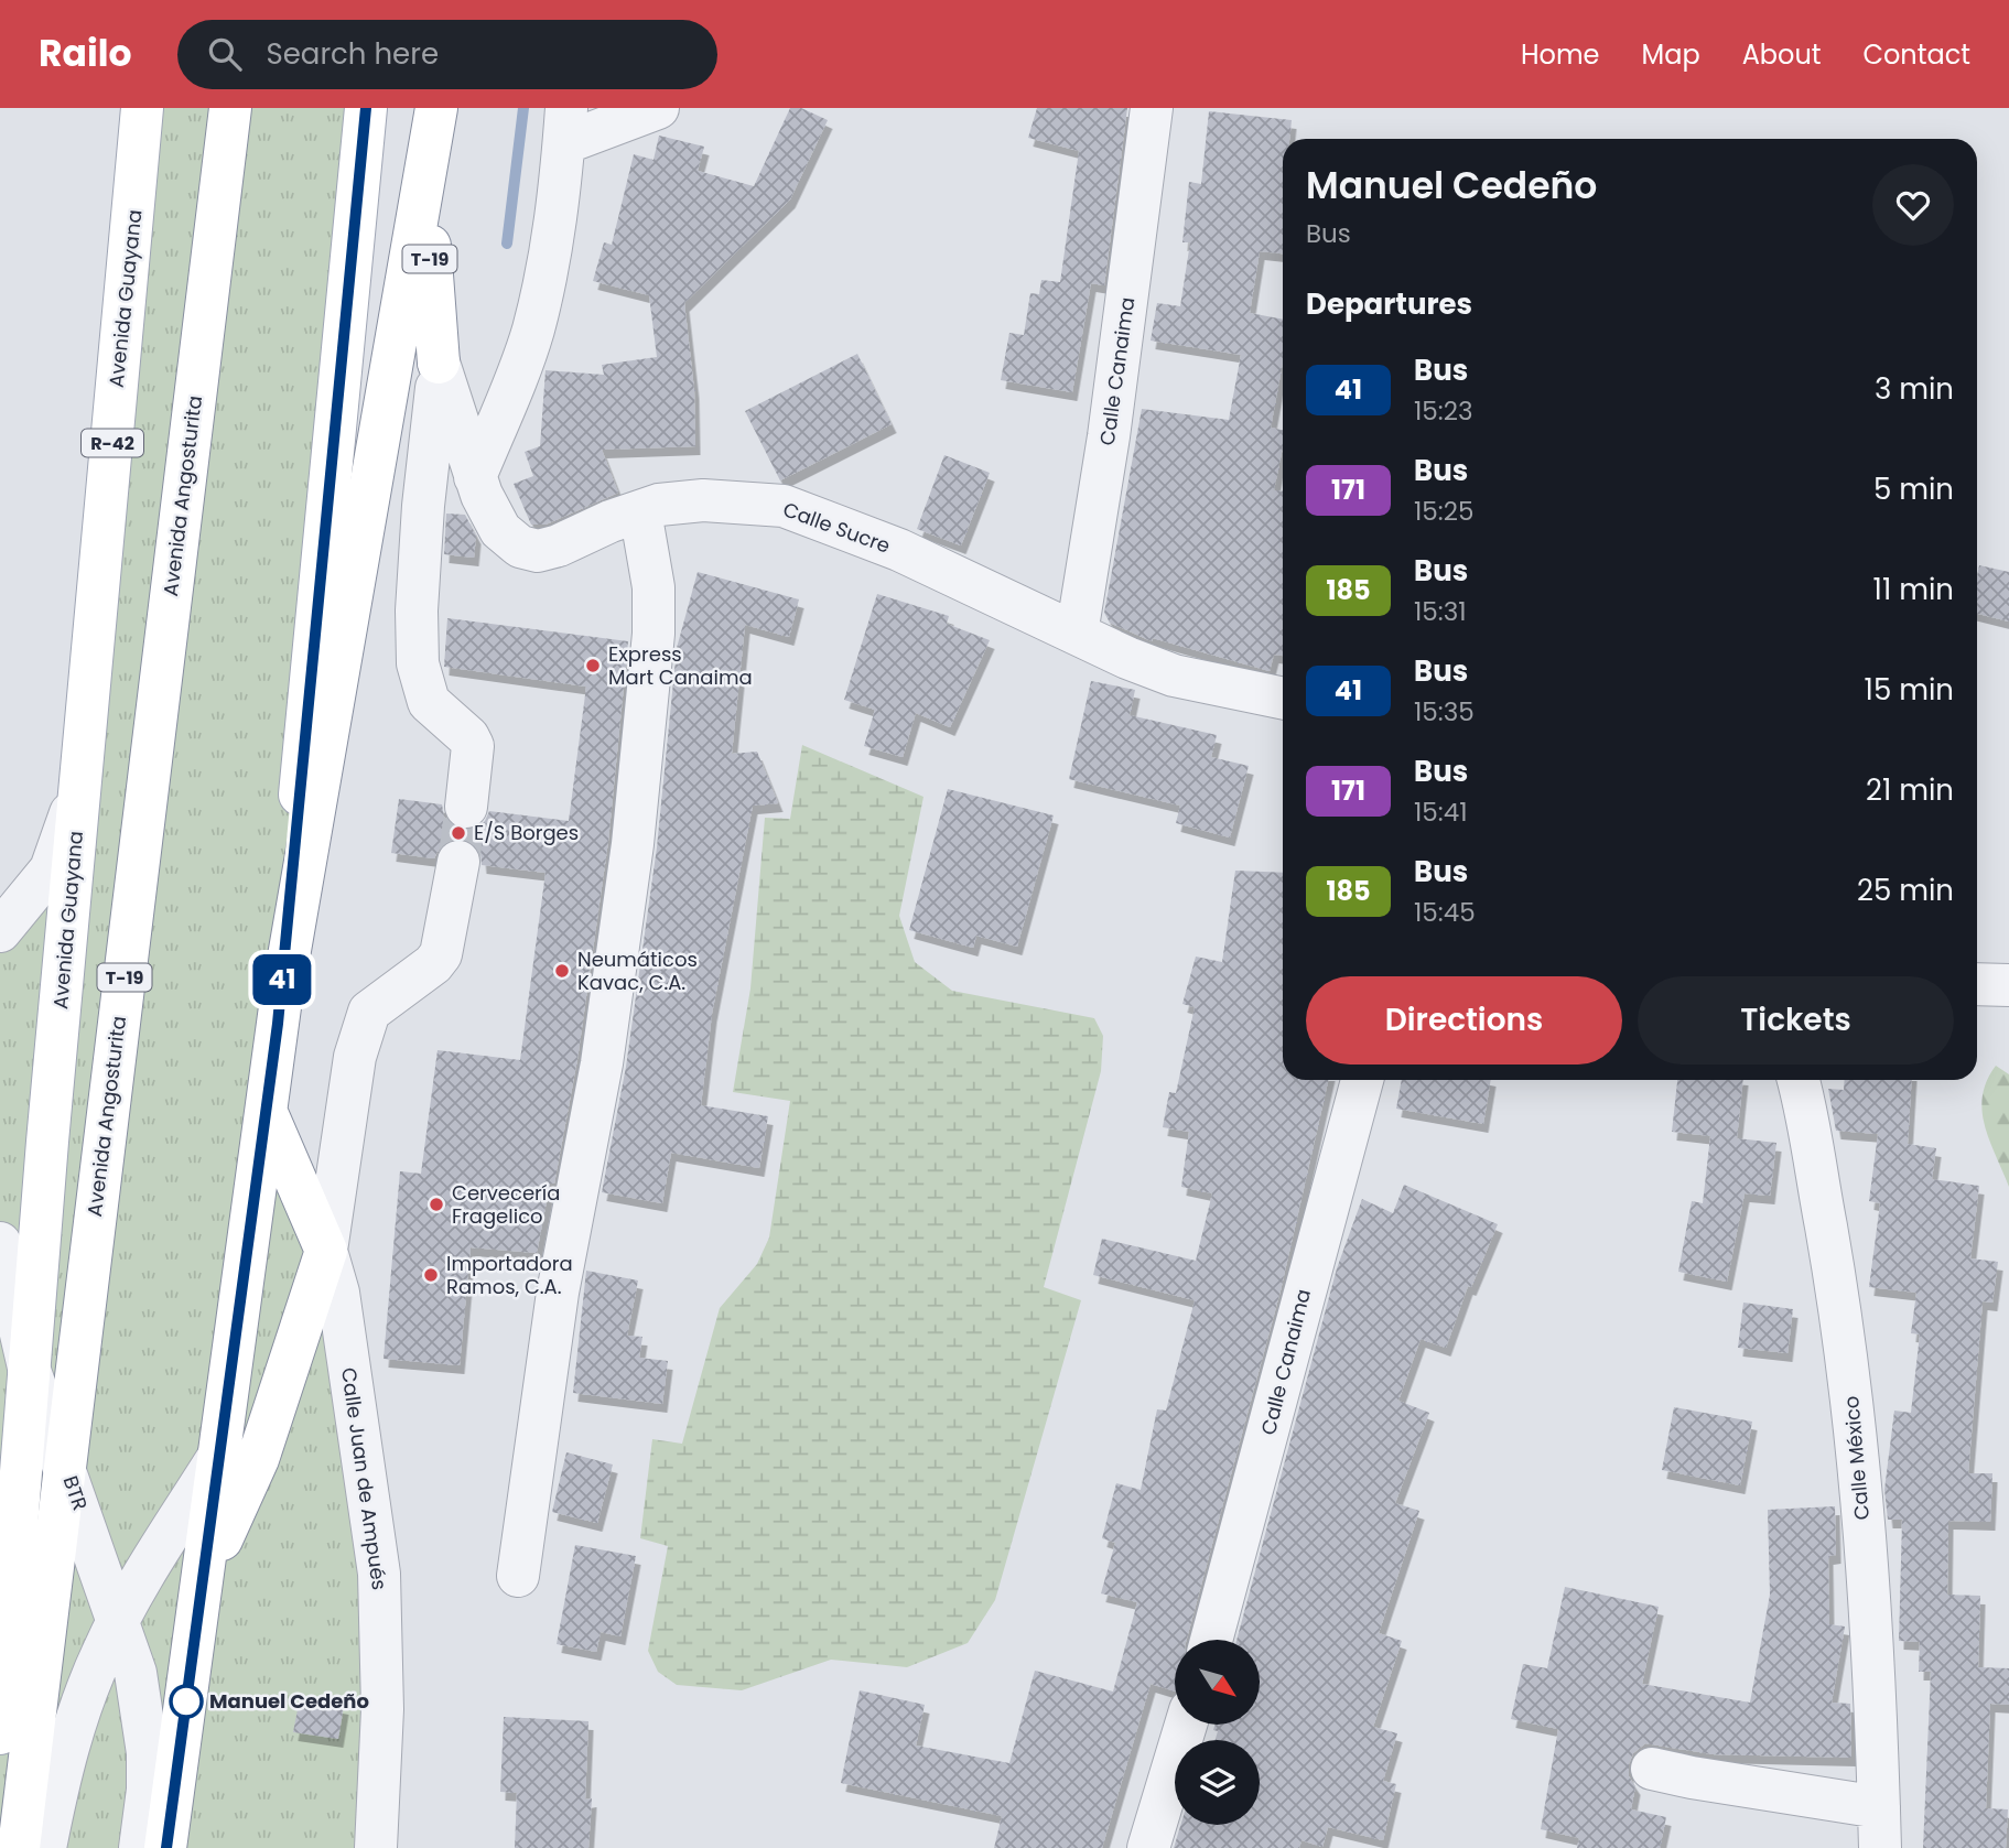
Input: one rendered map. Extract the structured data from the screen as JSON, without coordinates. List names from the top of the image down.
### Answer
{
  "streets": {
    "main road": [
      "T-19",
      "Avenida Guayana",
      "R-42",
      "Avenida Angosturita"
    ],
    "street": [
      "Calle Canaima",
      "Calle Sucre",
      "Calle México",
      "Calle Juan de Ampués",
      "BTR"
    ]
  },
  "crossings": [
    ["T-19", "Calle Sucre"],
    ["Avenida Guayana", "BTR"],
    ["Calle Canaima", "Calle Sucre"],
    ["Avenida Angosturita", "BTR"]
  ],
  "places": [
    "Express Mart Canaima",
    "E/S Borges",
    "Neumáticos Kavac, C.A.",
    "Cervecería Fragelico",
    "Importadora Ramos, C.A.",
    "Manuel Cedeño"
  ],
  "lines": ["bus line 41"],
  "north": "bottom right",
  "page": {
    "header": "Railo",
    "search": "Search here",
    "nav": [
      "Home",
      "Map",
      "About",
      "Contact"
    ],
    "on_map": "41",
    "heading": [
      ["Manuel Cedeño", "Bus"],
      "Departures"
    ],
    "list": [
      {
        "mark": "41",
        "name": "Bus",
        "note": "15:23",
        "value": "3 min"
      },
      {
        "mark": "171",
        "name": "Bus",
        "note": "15:25",
        "value": "5 min"
      },
      {
        "mark": "185",
        "name": "Bus",
        "note": "15:31",
        "value": "11 min"
      },
      {
        "mark": "41",
        "name": "Bus",
        "note": "15:35",
        "value": "15 min"
      },
      {
        "mark": "171",
        "name": "Bus",
        "note": "15:41",
        "value": "21 min"
      },
      {
        "mark": "185",
        "name": "Bus",
        "note": "15:45",
        "value": "25 min"
      }
    ],
    "buttons": ["Directions", "Tickets"]
  }
}
